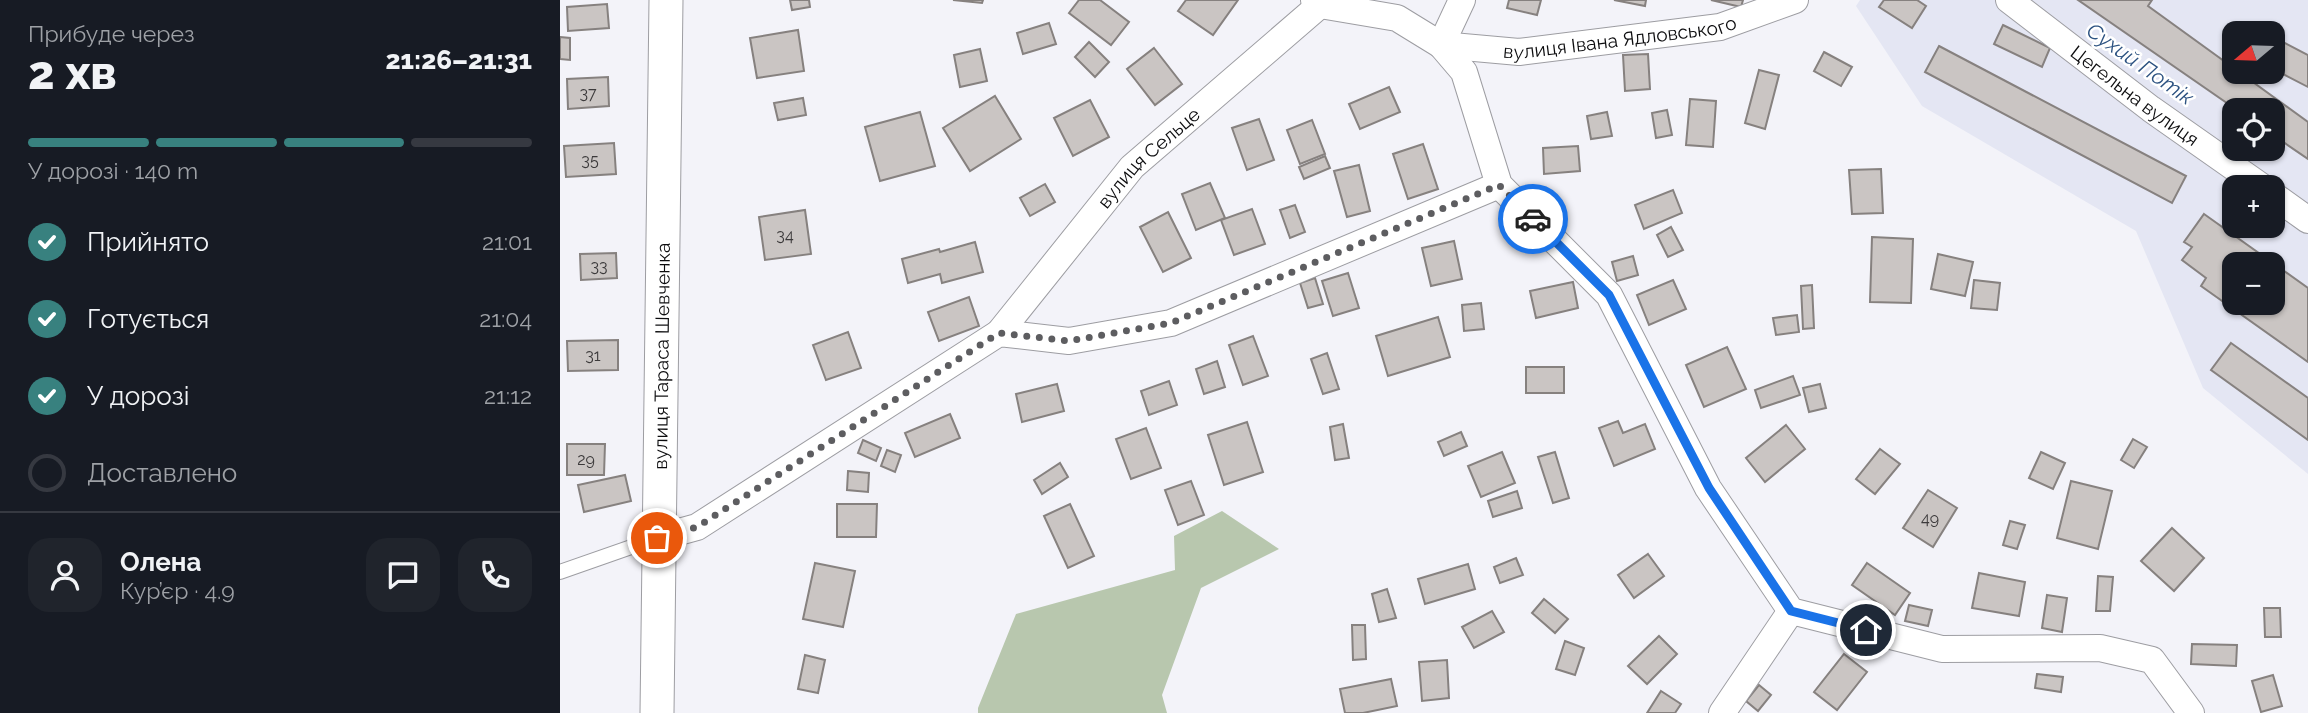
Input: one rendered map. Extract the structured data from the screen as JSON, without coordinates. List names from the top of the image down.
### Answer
{
  "streets": {
    "street": [
      "вулиця Івана Ядловського",
      "Цегельна вулиця",
      "вулиця Сельце",
      "вулиця Тараса Шевченка"
    ]
  },
  "crossings": [
    ["вулиця Івана Ядловського", "вулиця Сельце"],
    ["вулиця Сельце", "вулиця Тараса Шевченка"]
  ],
  "water": ["Сухий Потік"],
  "house_numbers": [
    "37",
    "35",
    "34",
    "33",
    "31",
    "29",
    "49"
  ],
  "north": "left",
  "page": {
    "heading": ["2 хв", "Прибуде через", "21:26–21:31"],
    "panel": ["Олена", "Кур’єр · 4.9"],
    "map_buttons": ["+", "−"],
    "bar": "У дорозі · 140 m",
    "list": [
      ["Прийнято", "21:01"],
      ["Готується", "21:04"],
      ["У дорозі", "21:12"],
      "Доставлено"
    ]
  }
}
